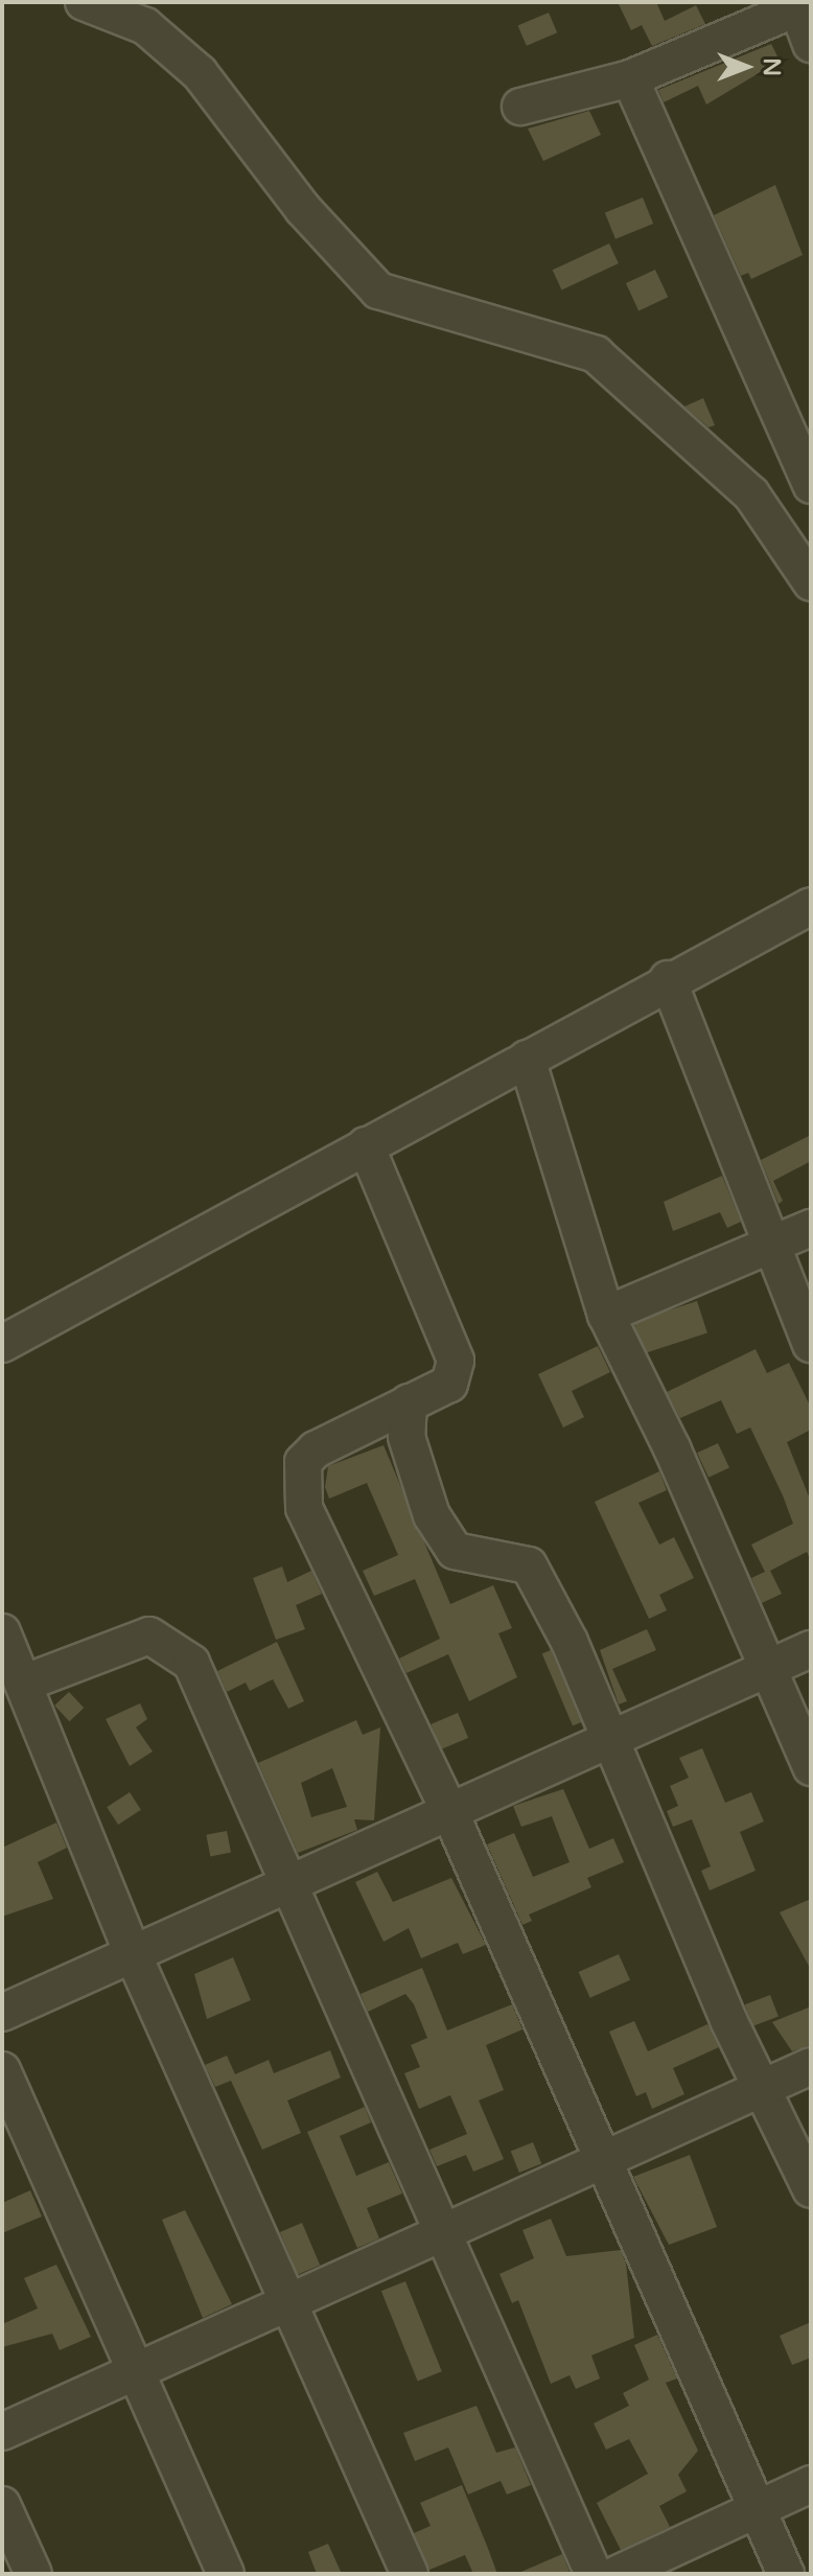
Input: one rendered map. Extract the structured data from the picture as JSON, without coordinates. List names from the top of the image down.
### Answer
{
  "north": "right"
}
